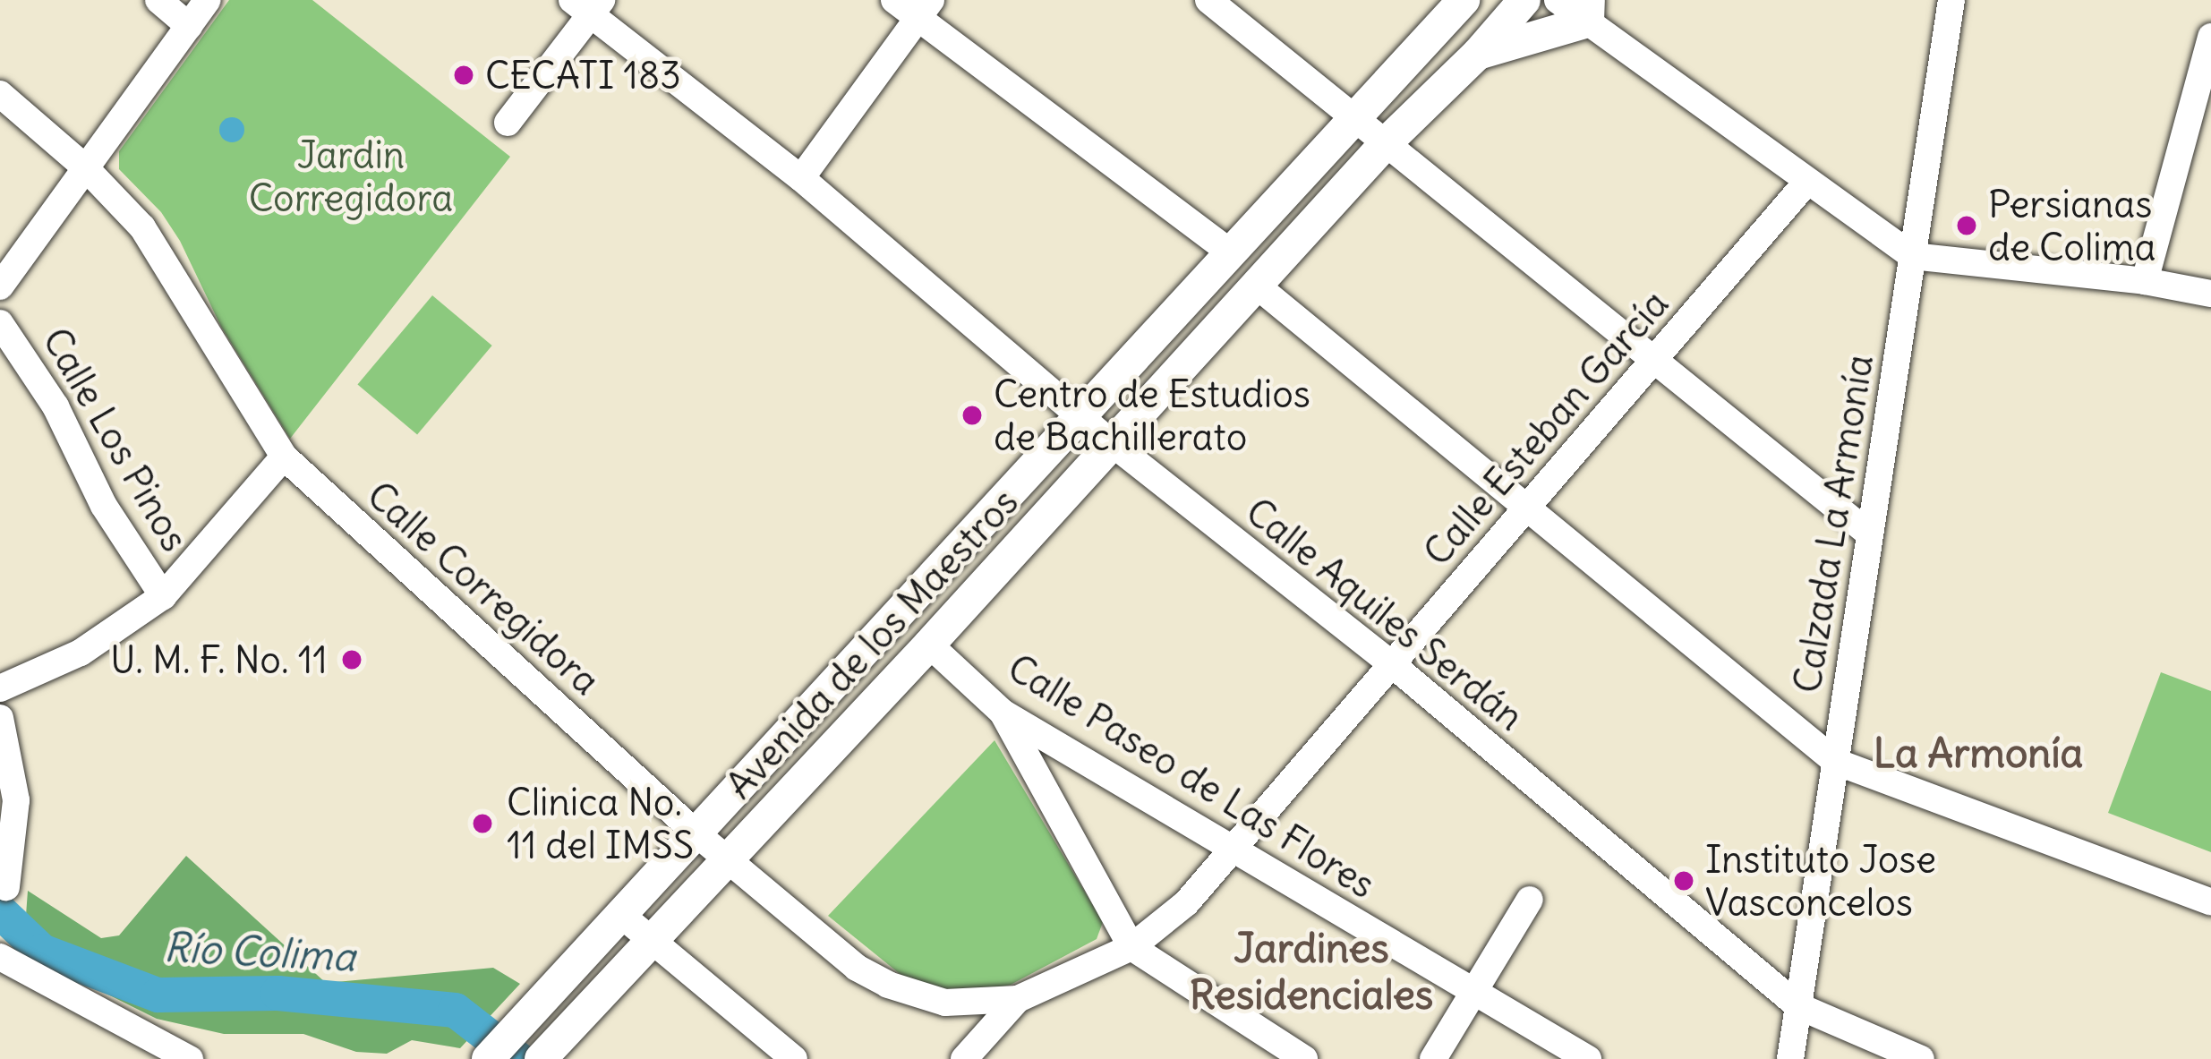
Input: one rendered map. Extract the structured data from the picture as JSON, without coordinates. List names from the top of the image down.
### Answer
{
  "streets": {
    "main road": ["Avenida de los Maestros"],
    "street": [
      "Calle Esteban García",
      "Calle Los Pinos",
      "Calzada La Armonía",
      "Calle Corregidora",
      "Calle Aquiles Serdán",
      "Calle Paseo de Las Flores"
    ]
  },
  "crossings": [
    ["Calle Esteban García", "Calle Corregidora"],
    ["Calle Esteban García", "Calle Aquiles Serdán"],
    ["Calle Esteban García", "Calle Paseo de Las Flores"],
    ["Calzada La Armonía", "Calle Aquiles Serdán"],
    ["Calle Corregidora", "Avenida de los Maestros"],
    ["Calle Aquiles Serdán", "Avenida de los Maestros"],
    ["Avenida de los Maestros", "Calle Paseo de Las Flores"]
  ],
  "districts": ["La Armonía", "Jardines Residenciales"],
  "water": ["Río Colima"],
  "parks": ["Jardin Corregidora"],
  "places": [
    "CECATI 183",
    "Persianas de Colima",
    "Centro de Estudios de Bachillerato",
    "U. M. F. No. 11",
    "Clinica No. 11 del IMSS",
    "Instituto Jose Vasconcelos"
  ]
}
